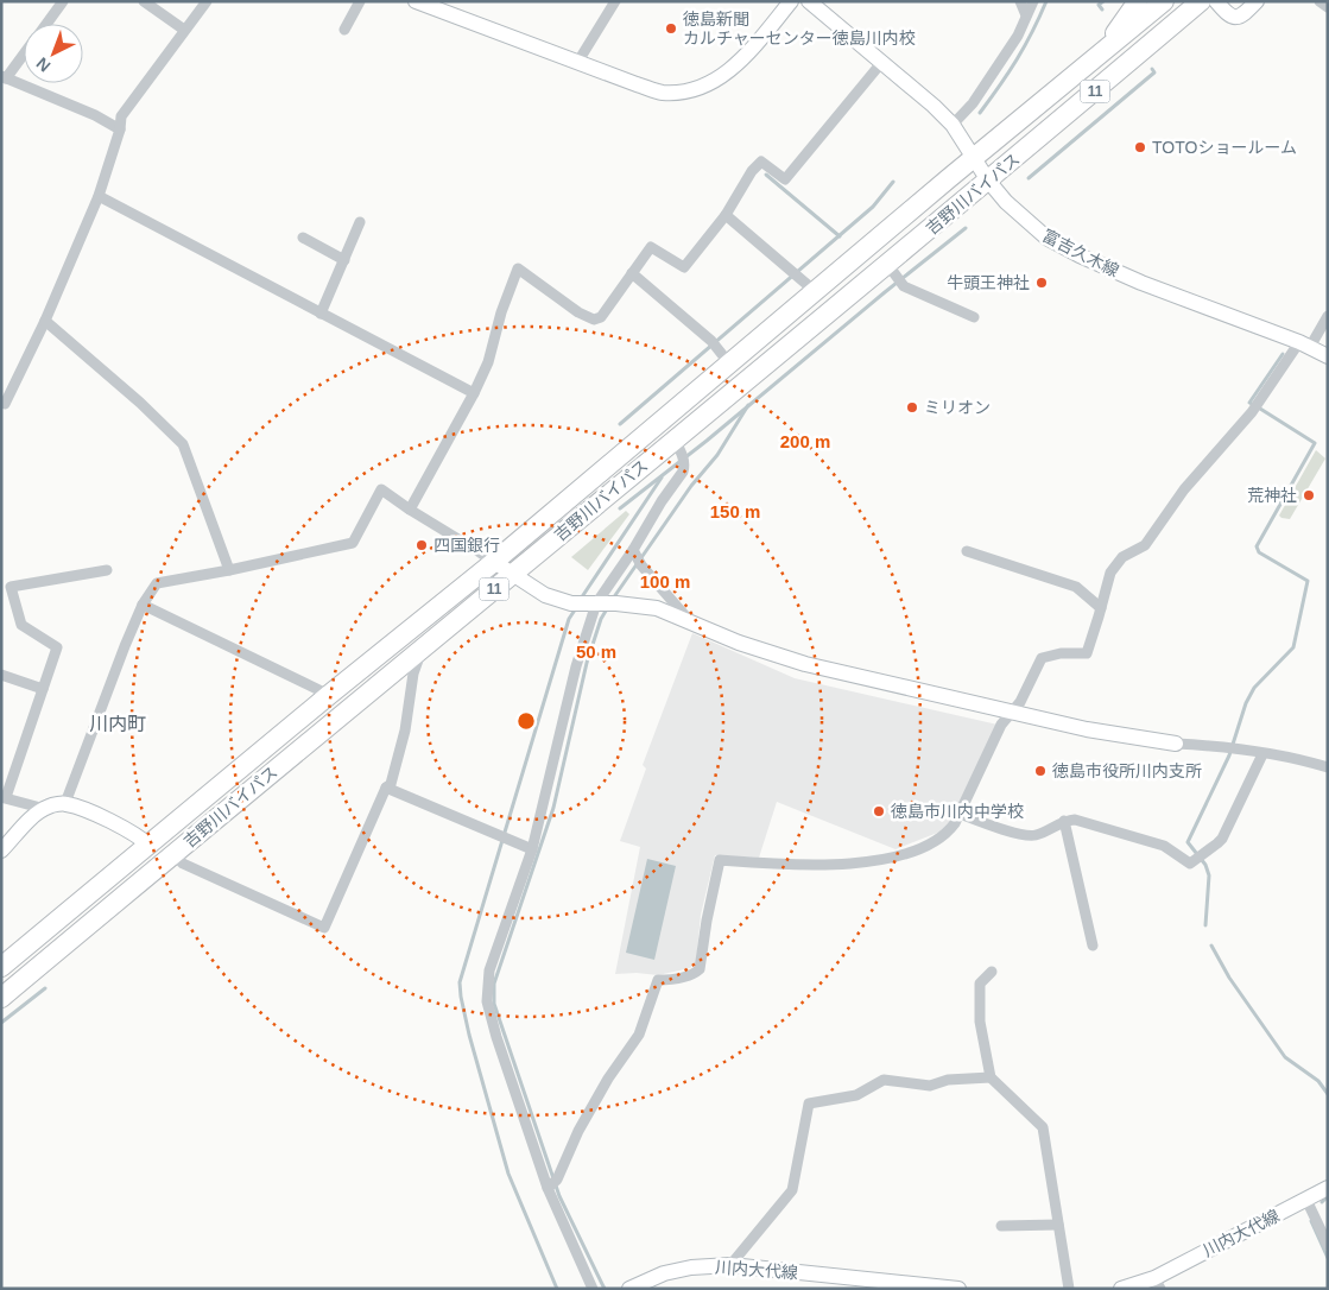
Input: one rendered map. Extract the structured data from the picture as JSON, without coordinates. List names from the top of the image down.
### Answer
{
  "streets": {
    "highway": ["11", "吉野川バイパス"],
    "street": ["富吉久木線", "川内大代線"]
  },
  "crossings": [
    ["吉野川バイパス", "富吉久木線"]
  ],
  "districts": ["川内町"],
  "places": [
    "徳島新聞 カルチャーセンター徳島川内校",
    "TOTOショールーム",
    "牛頭王神社",
    "ミリオン",
    "荒神社",
    "四国銀行",
    "徳島市役所川内支所",
    "徳島市川内中学校"
  ],
  "north": "bottom left",
  "rings": [
    "200 m",
    "150 m",
    "100 m",
    "50 m"
  ]
}
